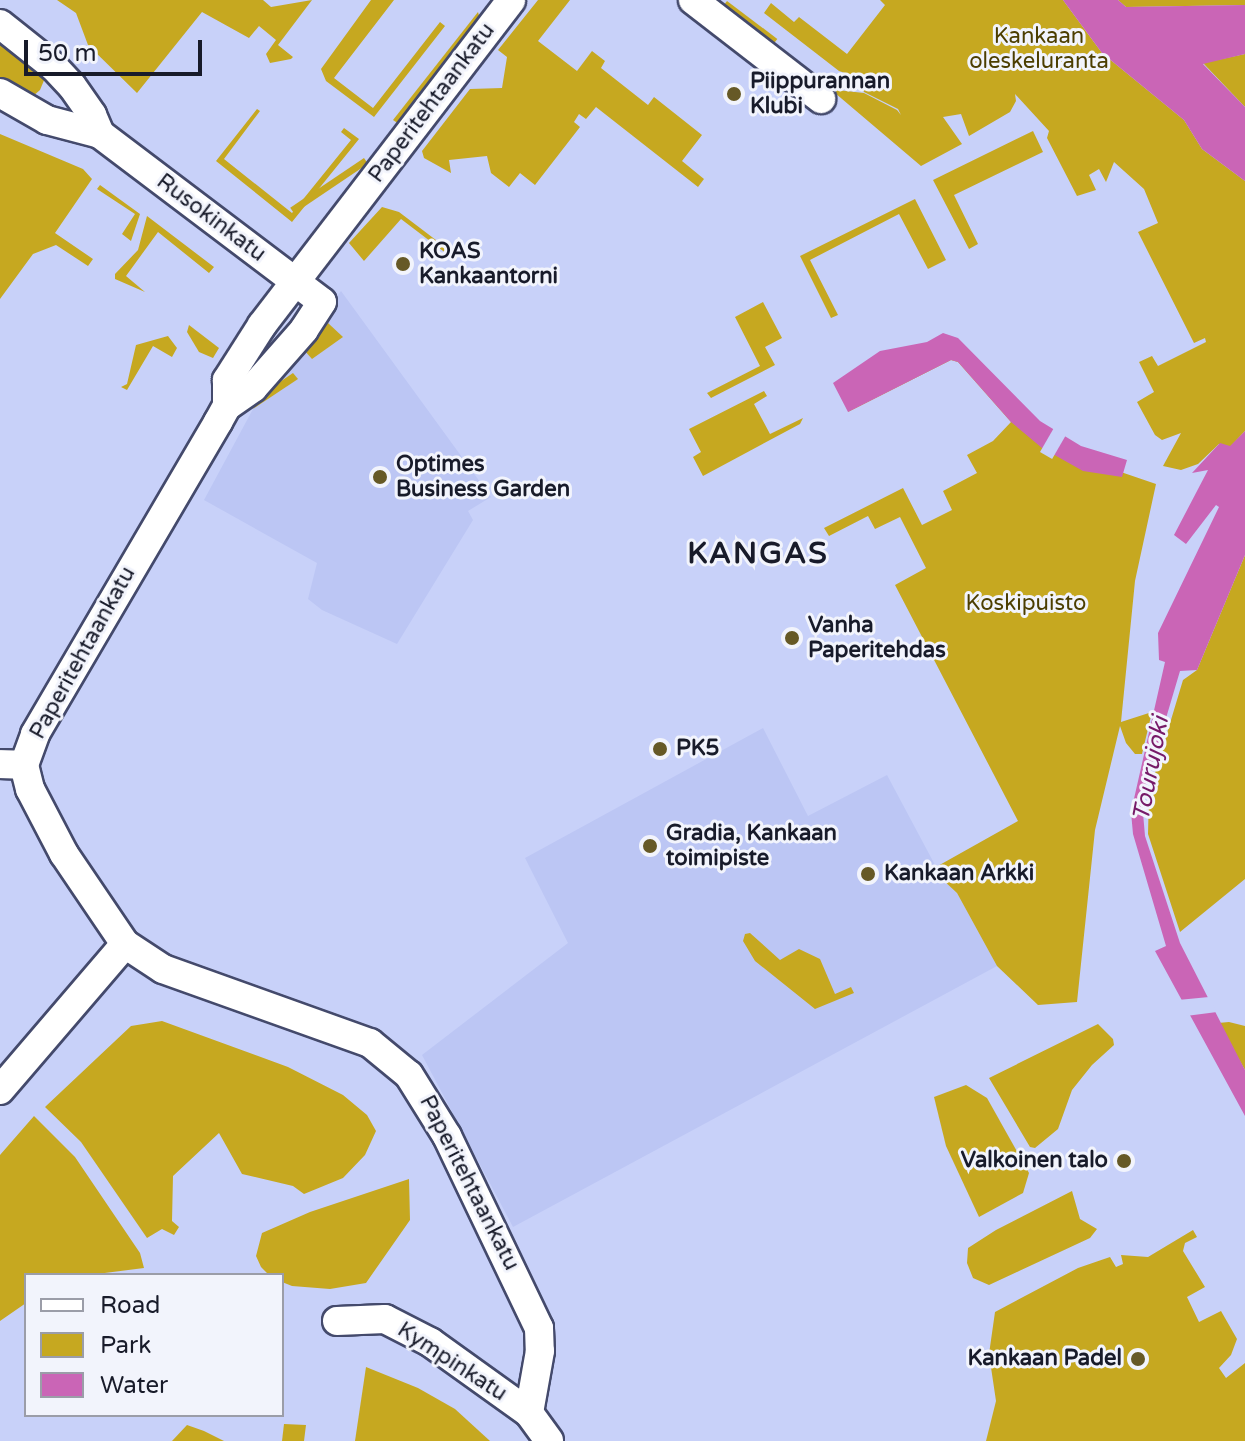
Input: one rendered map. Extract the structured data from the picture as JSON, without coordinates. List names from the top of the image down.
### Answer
{
  "streets": {
    "street": ["Paperitehtaankatu", "Rusokinkatu", "Kympinkatu"]
  },
  "crossings": [
    ["Paperitehtaankatu", "Rusokinkatu"],
    ["Paperitehtaankatu", "Kympinkatu"]
  ],
  "districts": ["KANGAS"],
  "water": ["Tourujoki"],
  "parks": ["Kankaan oleskeluranta", "Koskipuisto"],
  "places": [
    "Piippurannan Klubi",
    "KOAS Kankaantorni",
    "Optimes Business Garden",
    "Vanha Paperitehdas",
    "PK5",
    "Gradia, Kankaan toimipiste",
    "Kankaan Arkki",
    "Valkoinen talo",
    "Kankaan Padel"
  ],
  "legend": ["Road", "Park", "Water"],
  "scale_bar": "50 m"
}
